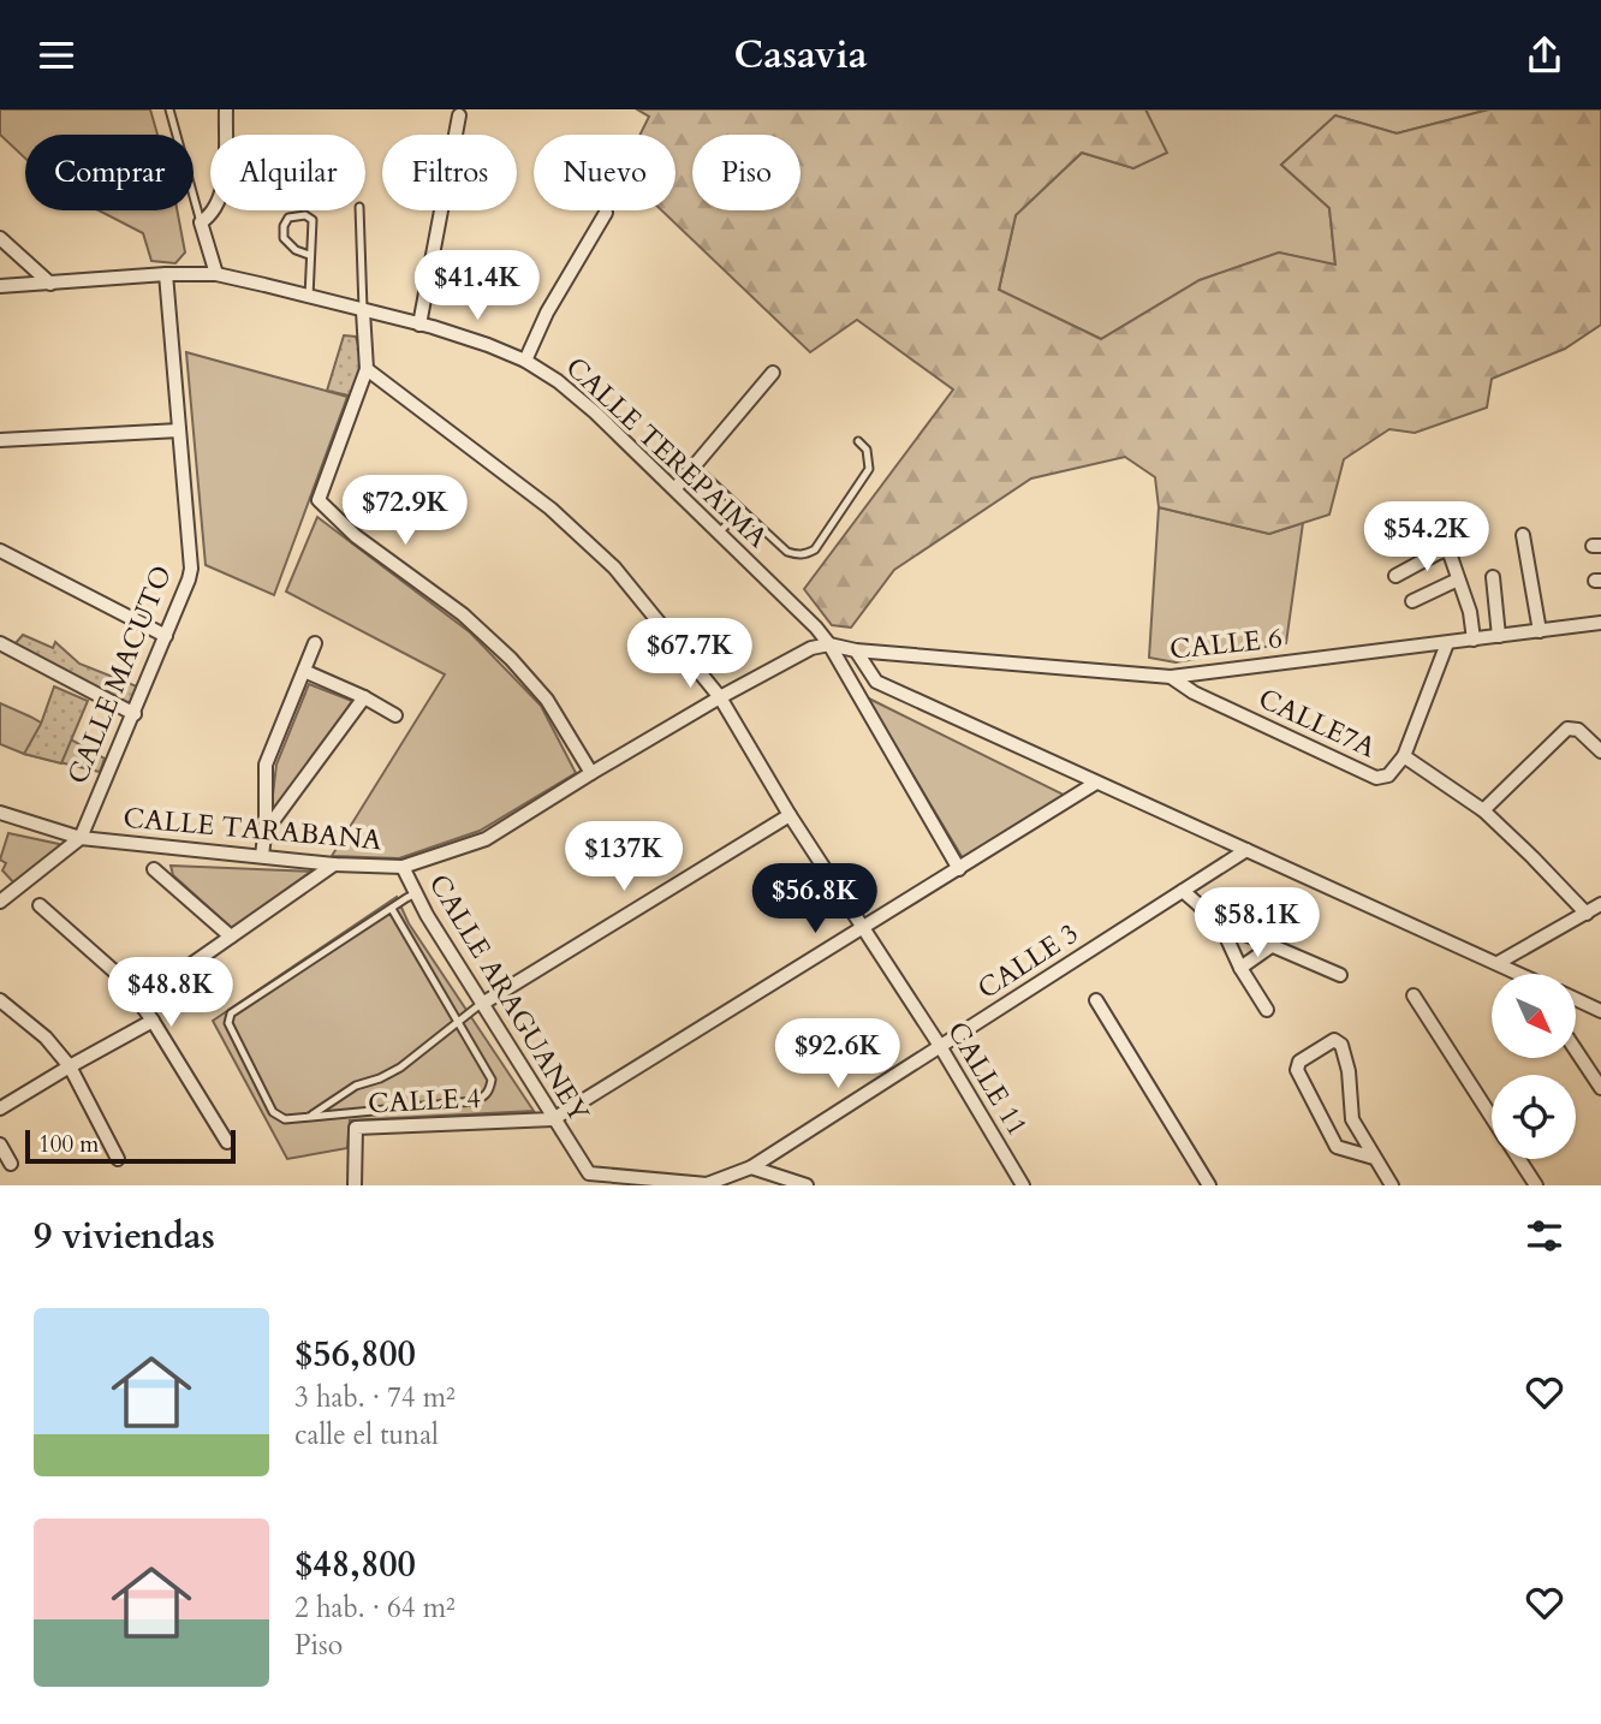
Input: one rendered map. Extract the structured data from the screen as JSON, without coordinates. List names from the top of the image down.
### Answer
{
  "streets": {
    "street": [
      "CALLE TEREPAIMA",
      "CALLE 6",
      "CALLE MACUTO",
      "CALLE7A",
      "CALLE TARABANA",
      "CALLE 3",
      "CALLE ARAGUANEY",
      "CALLE 11",
      "CALLE 4"
    ]
  },
  "crossings": [
    ["CALLE TEREPAIMA", "CALLE MACUTO"],
    ["CALLE 6", "CALLE7A"],
    ["CALLE MACUTO", "CALLE TARABANA"],
    ["CALLE TARABANA", "CALLE ARAGUANEY"],
    ["CALLE 3", "CALLE ARAGUANEY"],
    ["CALLE 3", "CALLE 11"],
    ["CALLE ARAGUANEY", "CALLE 11"],
    ["CALLE ARAGUANEY", "CALLE 4"]
  ],
  "scale_bar": "100 m",
  "north": "bottom right",
  "page": {
    "header": "Casavia",
    "chip": [
      "Comprar",
      "Alquilar",
      "Filtros",
      "Nuevo",
      "Piso"
    ],
    "price": [
      "$41.4K",
      "$72.9K",
      "$54.2K",
      "$67.7K",
      "$137K",
      "$56.8K",
      "$58.1K",
      "$48.8K",
      "$92.6K"
    ],
    "scale": "100 m",
    "heading": "9 viviendas",
    "list": [
      {
        "name": "$56,800",
        "note": "3 hab. · 74 m² · calle el tunal"
      },
      {
        "name": "$48,800",
        "note": "2 hab. · 64 m² · Piso"
      }
    ]
  }
}
